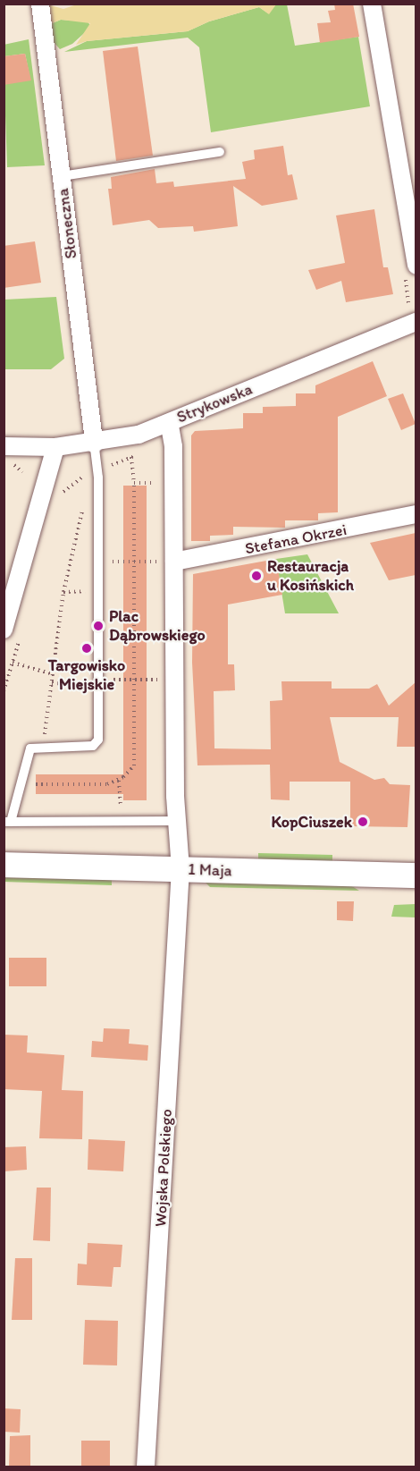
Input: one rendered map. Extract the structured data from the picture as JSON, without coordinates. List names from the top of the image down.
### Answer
{
  "streets": {
    "main road": ["1 Maja"],
    "street": [
      "Słoneczna",
      "Strykowska",
      "Stefana Okrzei",
      "Wojska Polskiego"
    ]
  },
  "crossings": [
    ["Słoneczna", "Strykowska"],
    ["1 Maja", "Wojska Polskiego"]
  ],
  "places": [
    "Restauracja u Kosińskich",
    "Plac Dąbrowskiego",
    "Targowisko Miejskie",
    "KopCiuszek"
  ]
}
